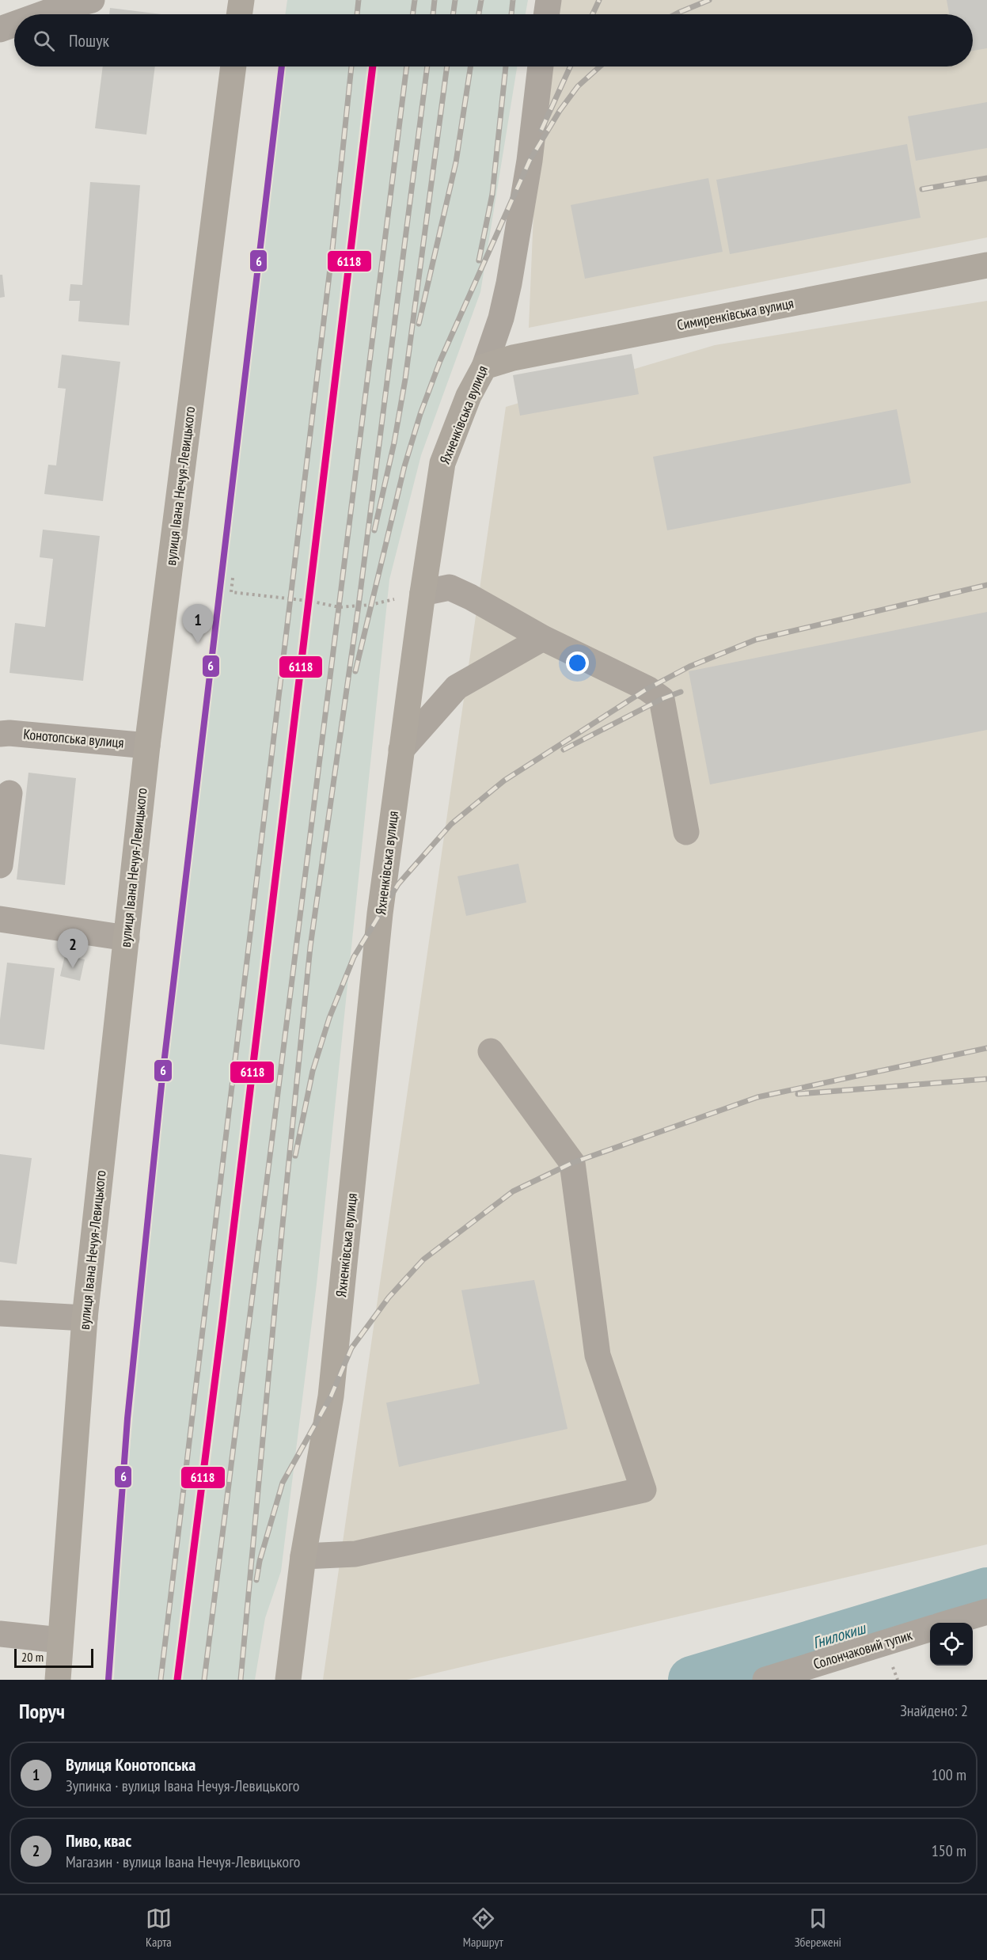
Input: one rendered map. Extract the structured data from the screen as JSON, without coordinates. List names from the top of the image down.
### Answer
{
  "streets": {
    "main road": ["Симиренківська вулиця", "Яхненківська вулиця", "вулиця Івана Нечуя-Левицького"],
    "street": ["Конотопська вулиця", "Солончаковий тупик"]
  },
  "crossings": [
    ["Симиренківська вулиця", "Яхненківська вулиця"],
    ["вулиця Івана Нечуя-Левицького", "Конотопська вулиця"]
  ],
  "water": ["Гнилокиш"],
  "lines": ["transit line 6", "transit line 6118"],
  "scale_bar": "20 m",
  "page": {
    "search": "Пошук",
    "pins": ["1", "2"],
    "scale": "20 m",
    "heading": ["Поруч", "Знайдено: 2"],
    "list": [
      {
        "mark": "1",
        "name": "Вулиця Конотопська",
        "note": "Зупинка · вулиця Івана Нечуя-Левицького",
        "value": "100 m"
      },
      {
        "mark": "2",
        "name": "Пиво, квас",
        "note": "Магазин · вулиця Івана Нечуя-Левицького",
        "value": "150 m"
      }
    ],
    "nav": ["Карта", "Маршрут", "Збережені"]
  }
}
